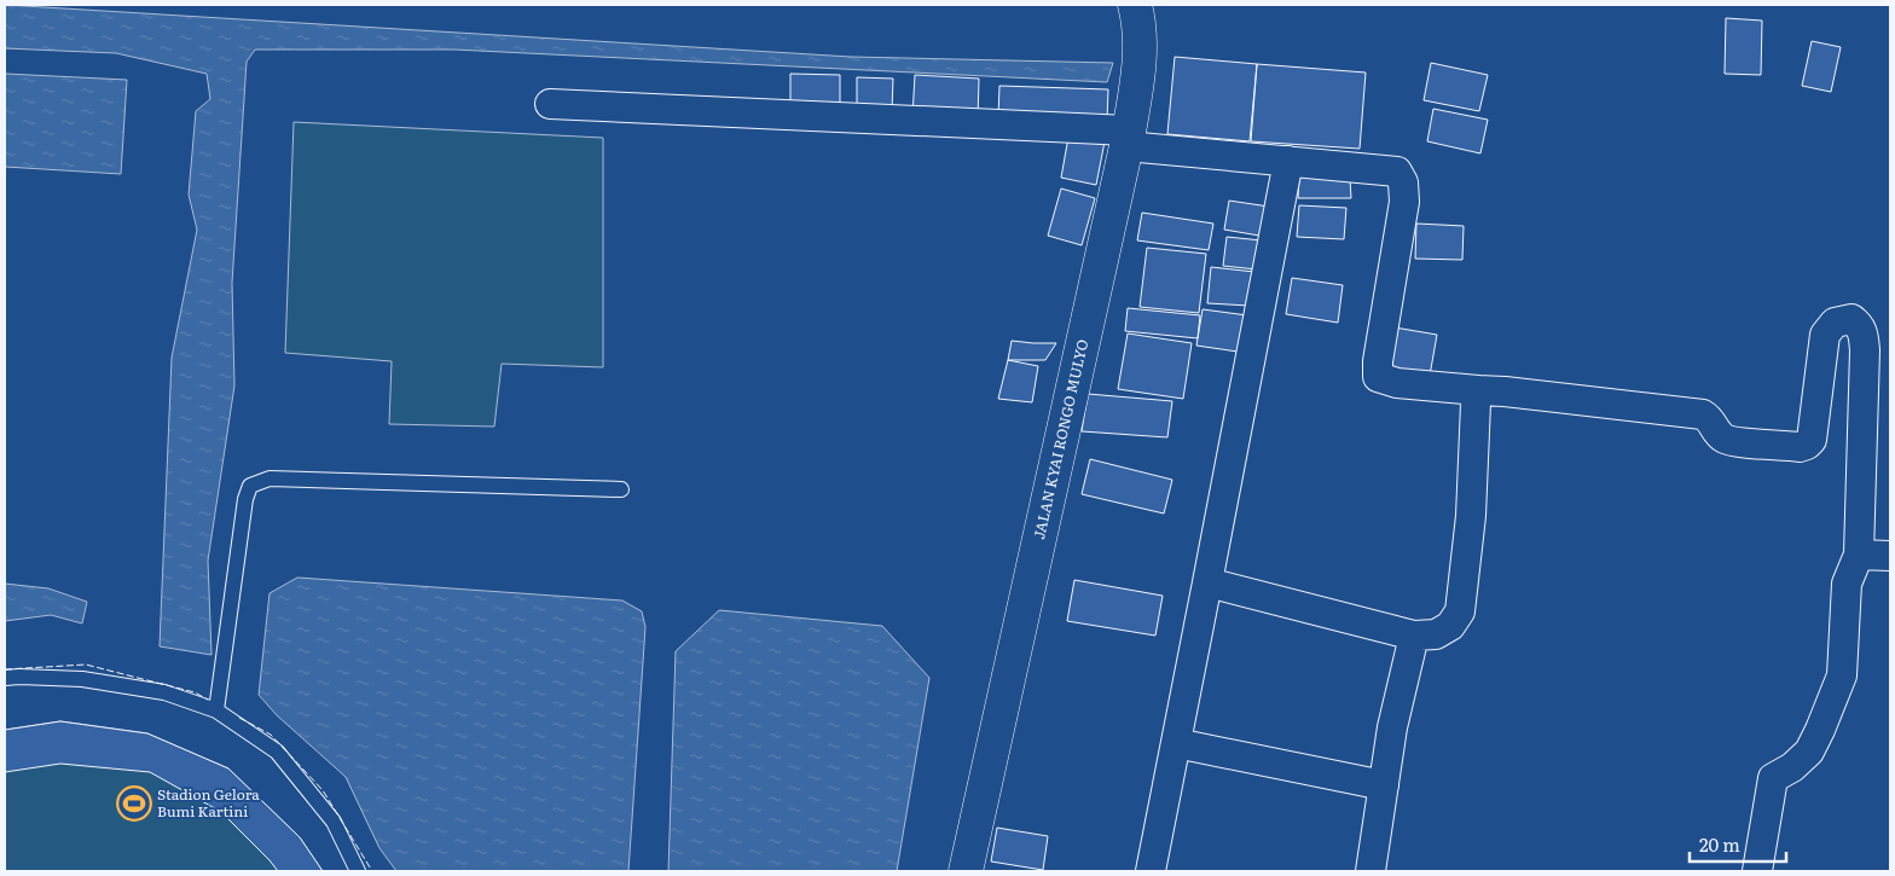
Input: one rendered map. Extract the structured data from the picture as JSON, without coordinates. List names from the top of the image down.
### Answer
{
  "streets": {
    "street": ["JALAN KYAI RONGO MULYO"]
  },
  "places": {
    "sports": ["Stadion Gelora Bumi Kartini"]
  },
  "scale_bar": "20 m"
}
